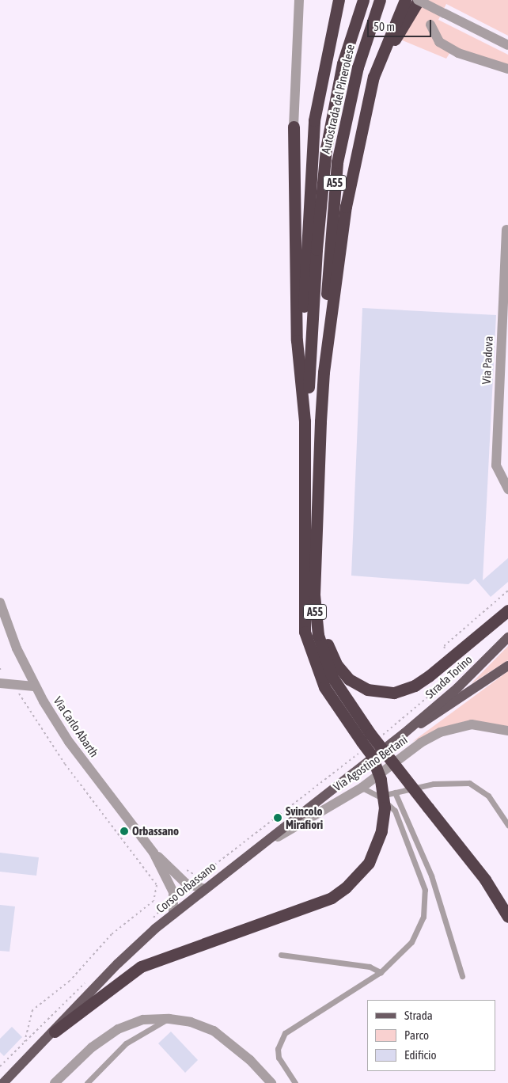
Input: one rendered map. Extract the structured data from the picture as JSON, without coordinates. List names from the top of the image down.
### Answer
{
  "streets": {
    "highway": ["Autostrada del Pinerolese", "A55"],
    "main road": ["Strada Torino", "Corso Orbassano"],
    "street": ["Via Padova", "Via Carlo Abarth", "Via Agostino Bertani"]
  },
  "crossings": [
    ["Autostrada del Pinerolese", "A55"],
    ["Strada Torino", "Corso Orbassano"],
    ["Via Carlo Abarth", "Corso Orbassano"],
    ["Via Agostino Bertani", "Corso Orbassano"]
  ],
  "places": ["Svincolo Mirafiori", "Orbassano"],
  "legend": ["Strada", "Parco", "Edificio"],
  "scale_bar": "50 m"
}
